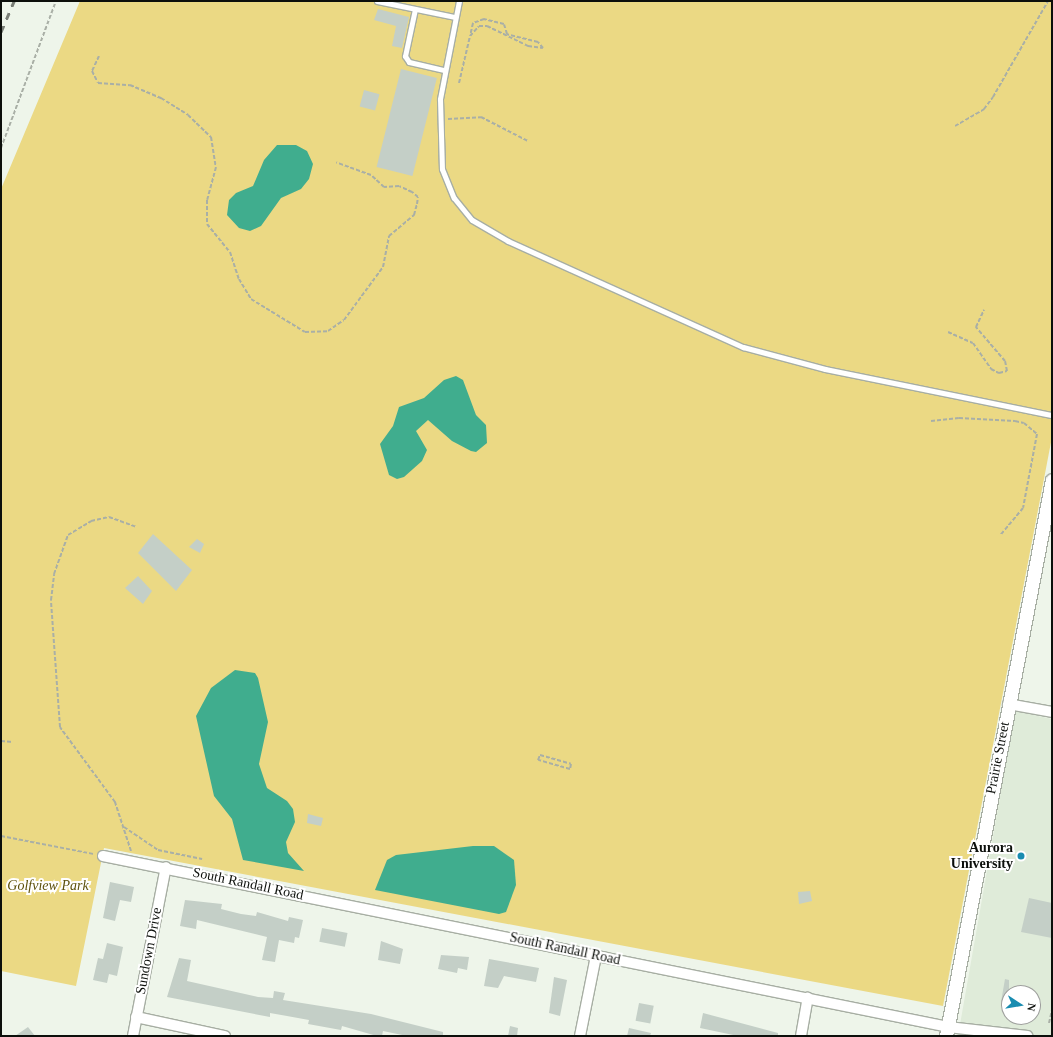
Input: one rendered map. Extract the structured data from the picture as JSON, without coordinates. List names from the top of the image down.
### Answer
{
  "streets": {
    "street": ["Prairie Street", "South Randall Road", "Sundown Drive"]
  },
  "crossings": [
    ["Prairie Street", "South Randall Road"],
    ["South Randall Road", "Sundown Drive"]
  ],
  "parks": ["Golfview Park"],
  "places": ["Aurora University"],
  "north": "right"
}
